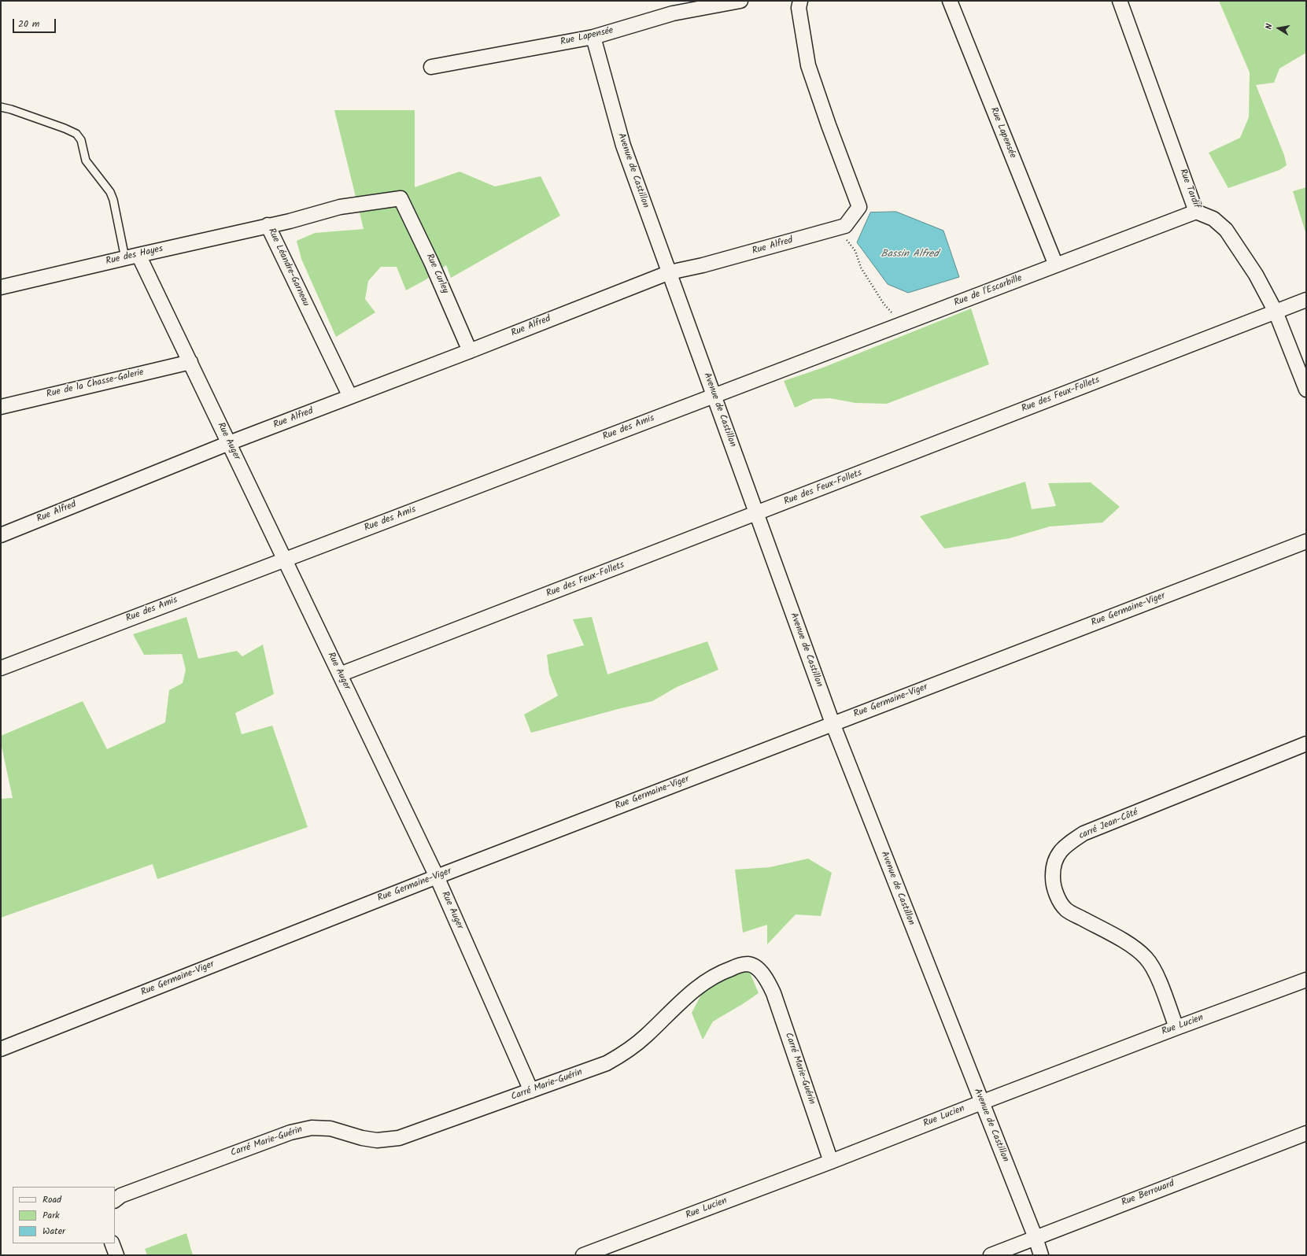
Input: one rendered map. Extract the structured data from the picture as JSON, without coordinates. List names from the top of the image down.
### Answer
{
  "streets": {
    "street": [
      "Rue Lapensée",
      "Avenue de Castillon",
      "Rue Tardif",
      "Rue Alfred",
      "Rue des Hayes",
      "Rue Léandre-Garneau",
      "Rue Curley",
      "Rue de l'Escarbille",
      "Rue de la Chasse-Galerie",
      "Rue des Feux-Follets",
      "Rue des Amis",
      "Rue Auger",
      "Rue Germaine-Viger",
      "carré Jean-Côté",
      "Rue Lucien",
      "Carré Marie-Guérin",
      "Rue Berrouard"
    ]
  },
  "crossings": [
    ["Rue Lapensée", "Avenue de Castillon"],
    ["Rue Lapensée", "Rue de l'Escarbille"],
    ["Avenue de Castillon", "Rue Alfred"],
    ["Avenue de Castillon", "Rue des Feux-Follets"],
    ["Avenue de Castillon", "Rue des Amis"],
    ["Avenue de Castillon", "Rue Germaine-Viger"],
    ["Avenue de Castillon", "Rue Lucien"],
    ["Avenue de Castillon", "Rue Berrouard"],
    ["Rue Tardif", "Rue de l'Escarbille"],
    ["Rue Tardif", "Rue des Feux-Follets"],
    ["Rue Alfred", "Rue Léandre-Garneau"],
    ["Rue Alfred", "Rue Curley"],
    ["Rue Alfred", "Rue Auger"],
    ["Rue des Hayes", "Rue Léandre-Garneau"],
    ["Rue des Hayes", "Rue Auger"],
    ["Rue Léandre-Garneau", "Rue Curley"],
    ["Rue de l'Escarbille", "Rue des Amis"],
    ["Rue de la Chasse-Galerie", "Rue Auger"],
    ["Rue des Feux-Follets", "Rue Auger"],
    ["Rue des Amis", "Rue Auger"],
    ["Rue Auger", "Rue Germaine-Viger"],
    ["Rue Auger", "Carré Marie-Guérin"],
    ["carré Jean-Côté", "Rue Lucien"],
    ["Rue Lucien", "Carré Marie-Guérin"]
  ],
  "water": ["Bassin Alfred"],
  "legend": ["Road", "Park", "Water"],
  "scale_bar": "20 m",
  "north": "left"
}
